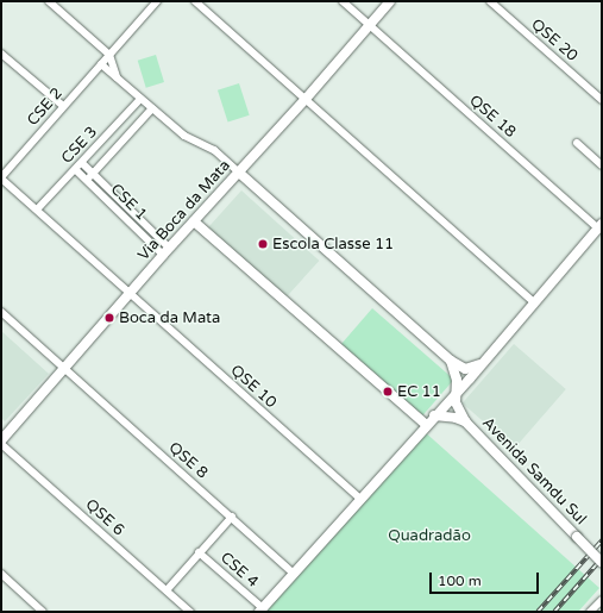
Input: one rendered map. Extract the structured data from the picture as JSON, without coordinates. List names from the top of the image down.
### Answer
{
  "streets": {
    "street": [
      "QSE 20",
      "CSE 2",
      "QSE 18",
      "CSE 3",
      "CSE 1",
      "Via Boca da Mata",
      "QSE 10",
      "QSE 8",
      "Avenida Samdu Sul",
      "QSE 6",
      "CSE 4"
    ]
  },
  "crossings": [
    ["CSE 2", "QSE 10"],
    ["QSE 18", "Via Boca da Mata"],
    ["CSE 3", "CSE 1"],
    ["CSE 3", "QSE 10"],
    ["CSE 1", "Via Boca da Mata"],
    ["Via Boca da Mata", "QSE 10"],
    ["Via Boca da Mata", "QSE 8"]
  ],
  "parks": ["Quadradão"],
  "places": ["Escola Classe 11", "Boca da Mata", "EC 11"],
  "scale_bar": "100 m"
}
